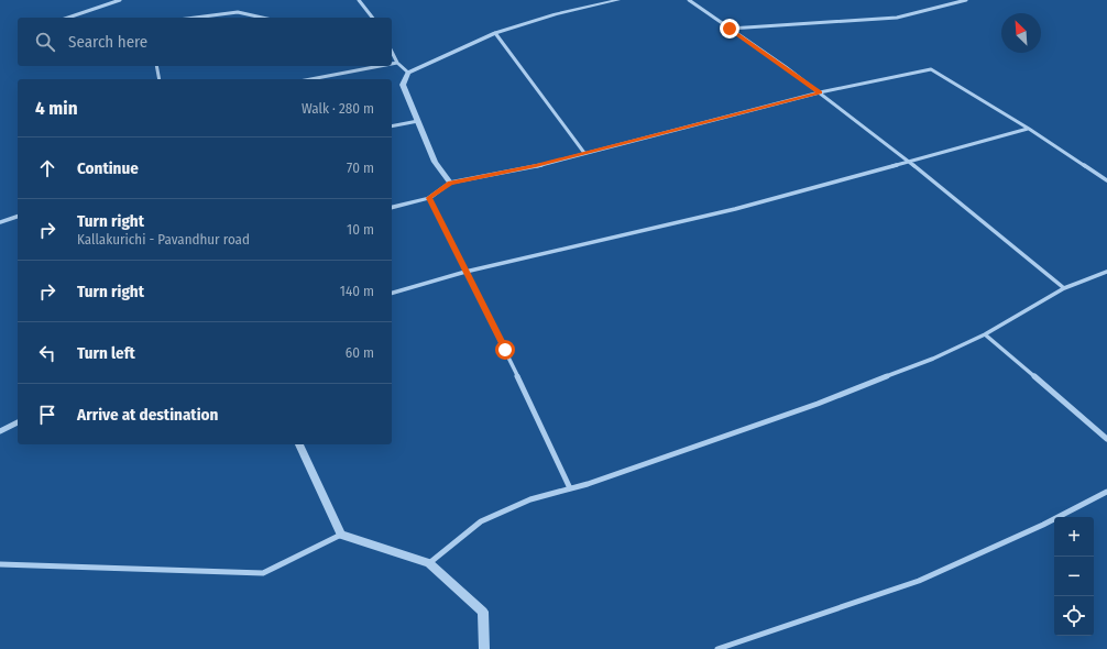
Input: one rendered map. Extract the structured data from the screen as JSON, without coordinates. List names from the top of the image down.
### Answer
{
  "north": "top left",
  "page": {
    "search": "Search here",
    "heading": ["4 min", "Walk · 280 m"],
    "list": [
      ["Continue", "70 m"],
      ["Turn right", "Kallakurichi - Pavandhur road", "10 m"],
      ["Turn right", "140 m"],
      ["Turn left", "60 m"],
      "Arrive at destination"
    ],
    "map_buttons": ["+", "−"]
  }
}
